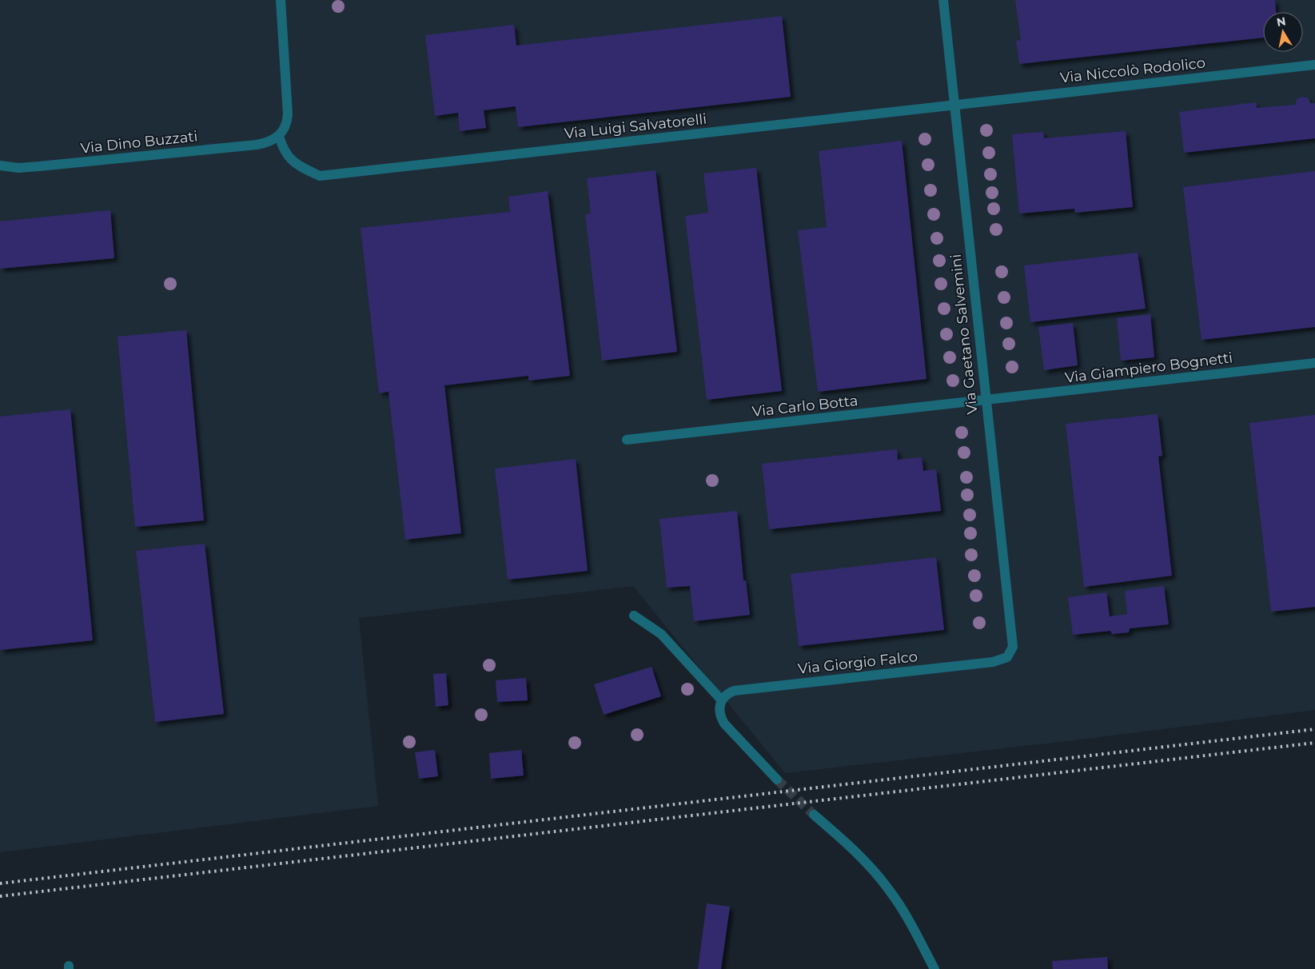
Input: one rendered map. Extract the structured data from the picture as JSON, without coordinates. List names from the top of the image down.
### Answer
{
  "streets": {
    "street": [
      "Via Niccolò Rodolico",
      "Via Luigi Salvatorelli",
      "Via Dino Buzzati",
      "Via Gaetano Salvemini",
      "Via Giampiero Bognetti",
      "Via Carlo Botta",
      "Via Giorgio Falco"
    ]
  },
  "crossings": [
    ["Via Niccolò Rodolico", "Via Luigi Salvatorelli"],
    ["Via Niccolò Rodolico", "Via Gaetano Salvemini"],
    ["Via Luigi Salvatorelli", "Via Dino Buzzati"],
    ["Via Luigi Salvatorelli", "Via Gaetano Salvemini"],
    ["Via Gaetano Salvemini", "Via Giampiero Bognetti"],
    ["Via Gaetano Salvemini", "Via Carlo Botta"],
    ["Via Gaetano Salvemini", "Via Giorgio Falco"],
    ["Via Giampiero Bognetti", "Via Carlo Botta"]
  ],
  "north": "top"
}
